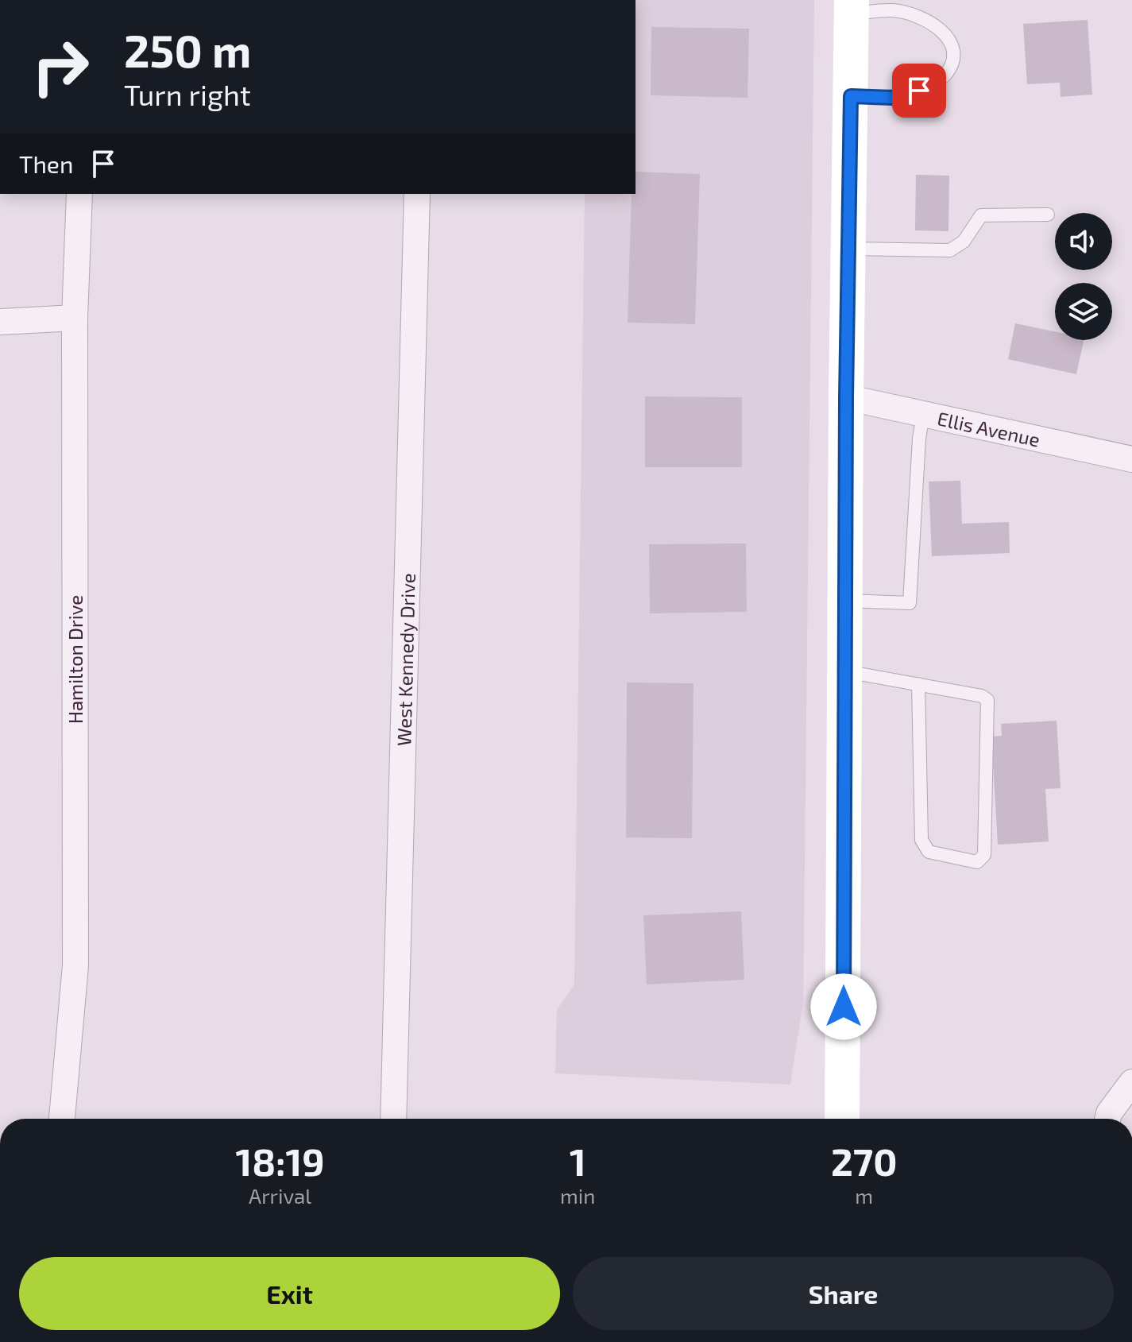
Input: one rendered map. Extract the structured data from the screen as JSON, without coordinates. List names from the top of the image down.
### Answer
{
  "streets": {
    "street": ["Ellis Avenue", "Hamilton Drive", "West Kennedy Drive"]
  },
  "page": {
    "turn": ["250 m", "Turn right"],
    "then": "Then",
    "eta": [
      "18:19",
      "Arrival",
      "1",
      "min",
      "270",
      "m"
    ],
    "buttons": ["Exit", "Share"]
  }
}
